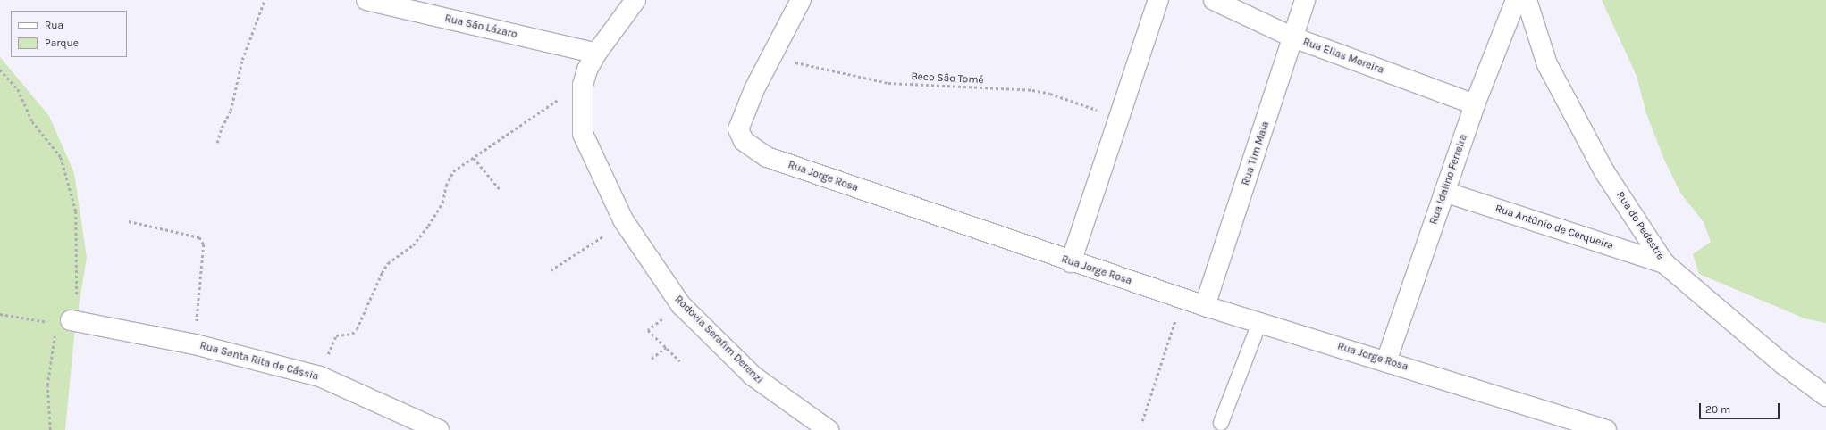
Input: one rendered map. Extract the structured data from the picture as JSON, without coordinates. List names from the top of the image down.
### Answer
{
  "streets": {
    "street": [
      "Rua São Lázaro",
      "Rua Elias Moreira",
      "Rua Tim Maia",
      "Rua Jorge Rosa",
      "Rua Idalino Ferreira",
      "Rua do Pedestre",
      "Rua Antônio de Cerqueira",
      "Rodovia Serafim Derenzi",
      "Rua Santa Rita de Cássia"
    ],
    "path": ["Beco São Tomé"]
  },
  "crossings": [
    ["Rua São Lázaro", "Rodovia Serafim Derenzi"],
    ["Rua Elias Moreira", "Rua Tim Maia"],
    ["Rua Elias Moreira", "Rua Idalino Ferreira"],
    ["Beco São Tomé", "Rua Jorge Rosa"],
    ["Rua Tim Maia", "Rua Jorge Rosa"],
    ["Rua Jorge Rosa", "Rua Idalino Ferreira"],
    ["Rua Idalino Ferreira", "Rua Antônio de Cerqueira"],
    ["Rua do Pedestre", "Rua Antônio de Cerqueira"]
  ],
  "legend": ["Rua", "Parque"],
  "scale_bar": "20 m"
}
